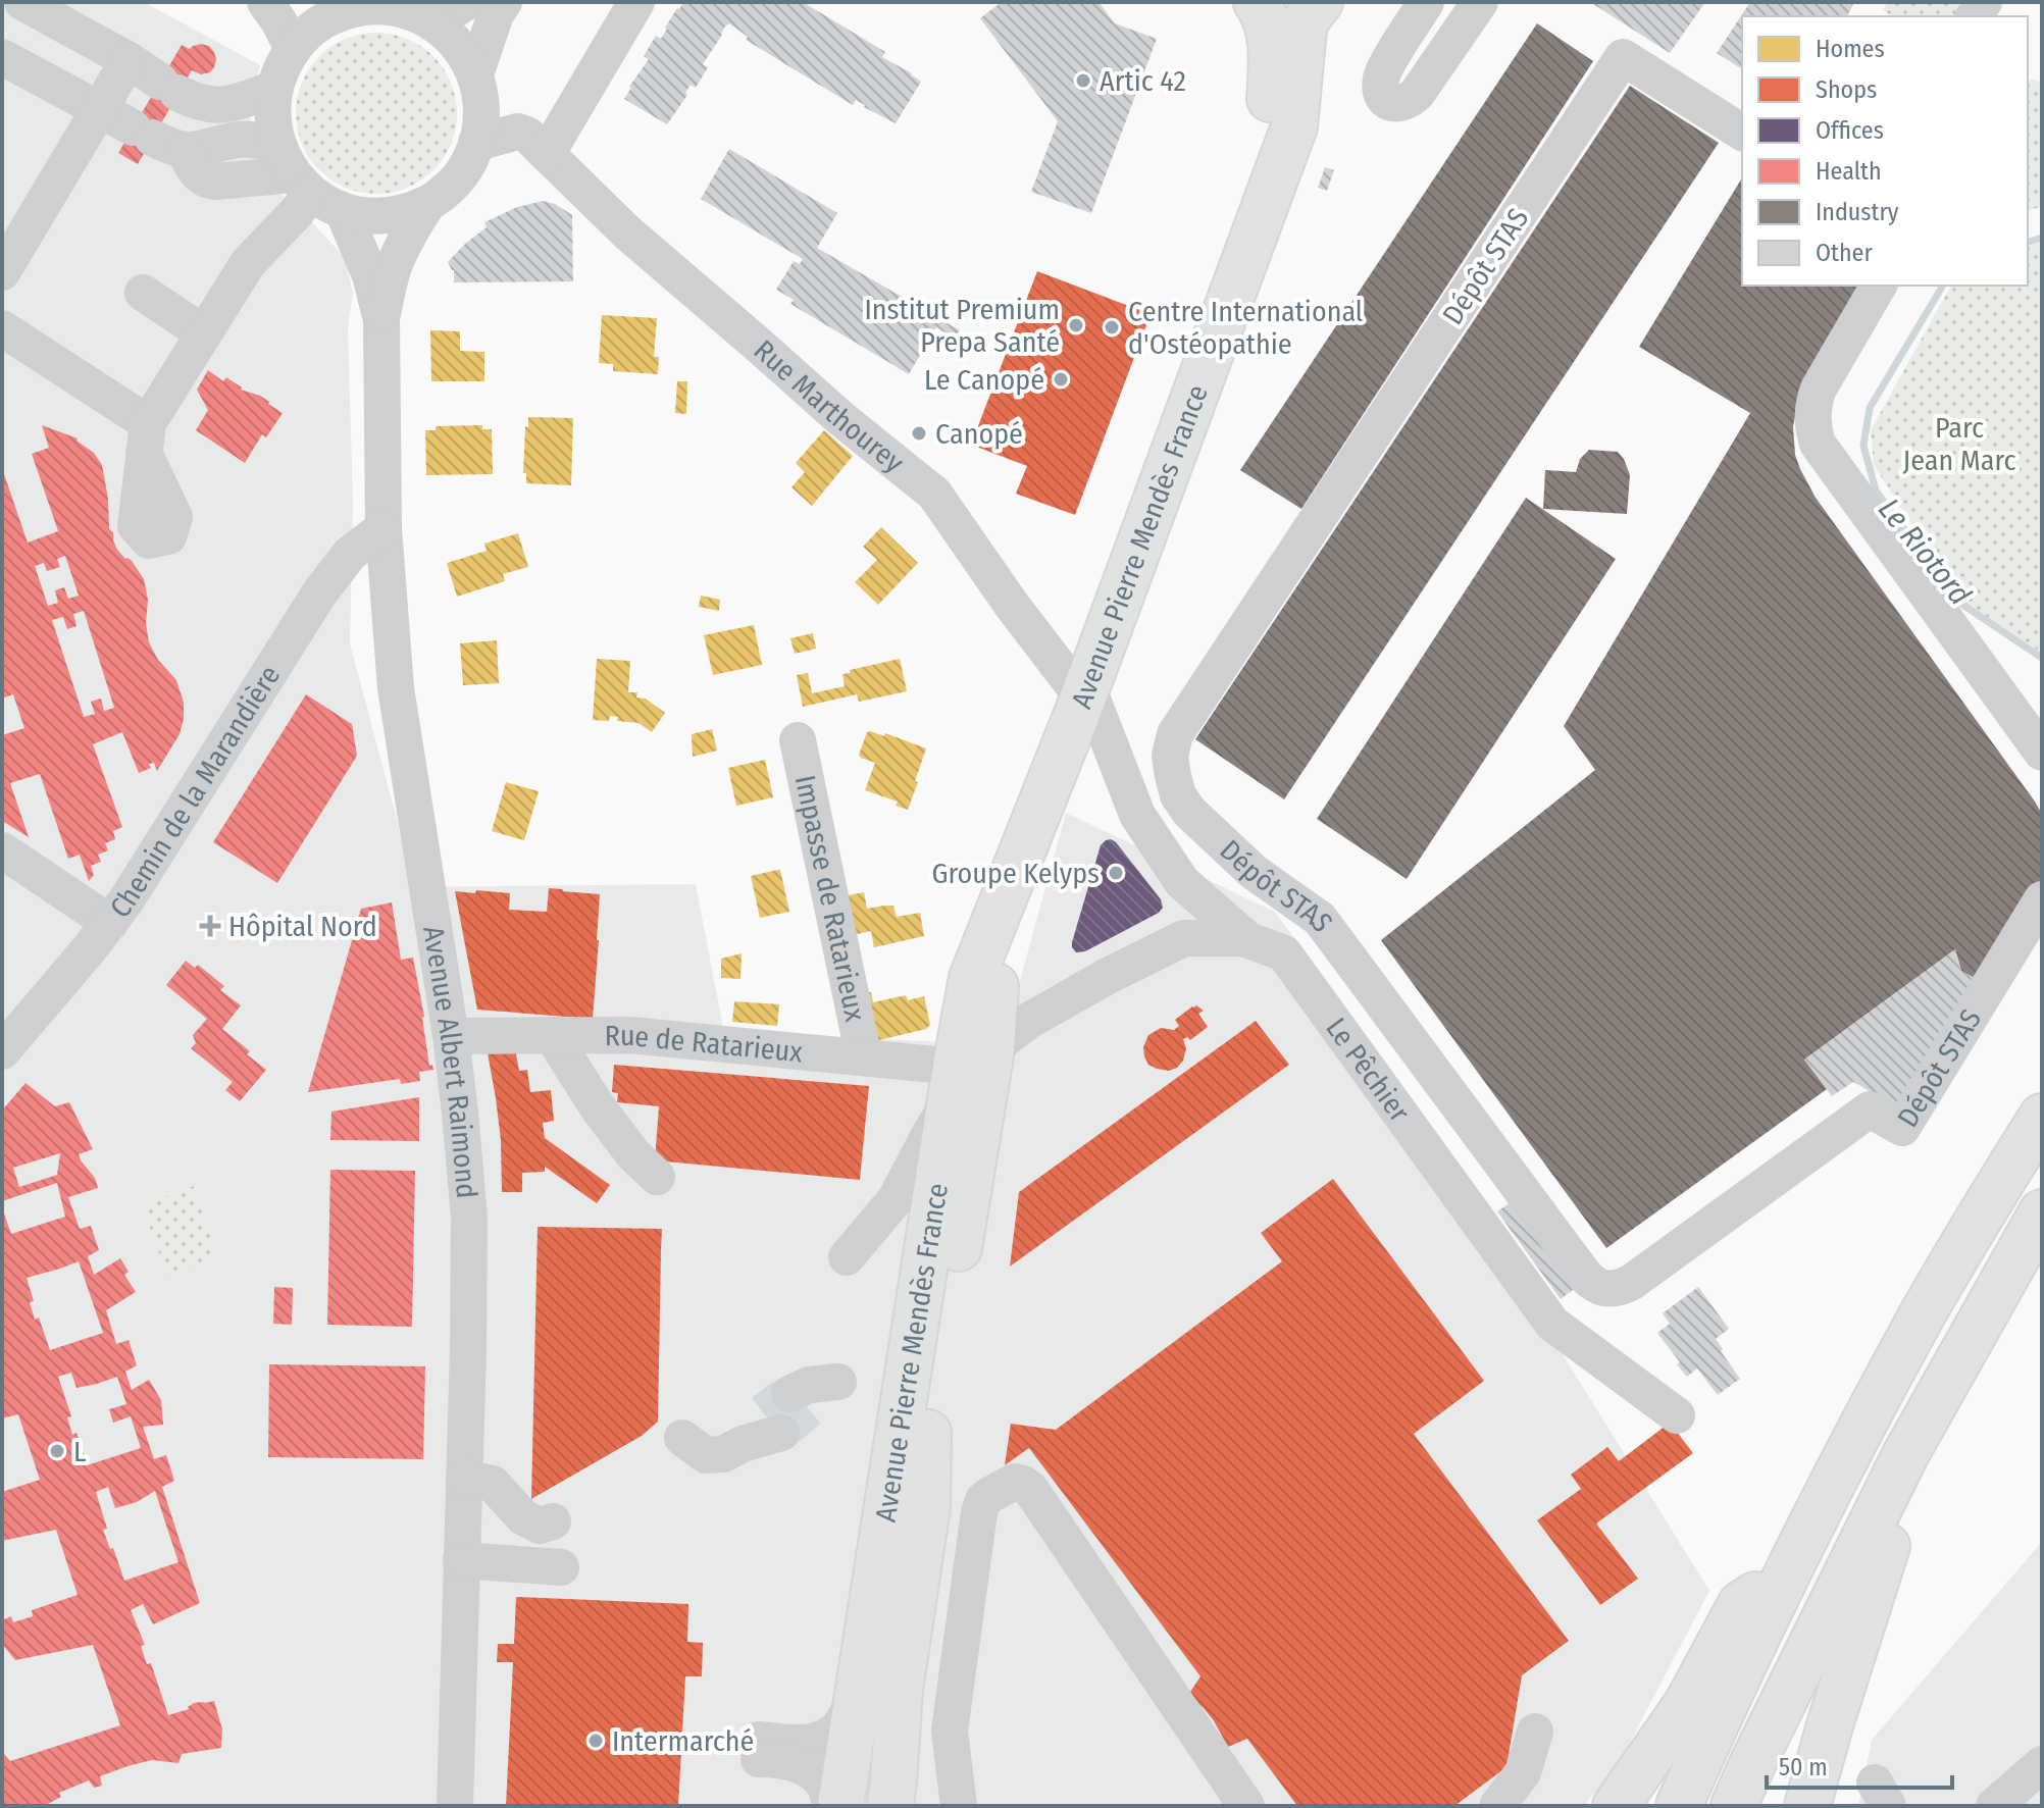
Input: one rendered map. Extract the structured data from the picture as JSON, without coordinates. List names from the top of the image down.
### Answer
{
  "streets": {
    "main road": ["Avenue Pierre Mendès France"],
    "street": [
      "Dépôt STAS",
      "Rue Marthourey",
      "Chemin de la Marandière",
      "Impasse de Ratarieux",
      "Rue de Ratarieux",
      "Avenue Albert Raimond",
      "Le Pêchier"
    ]
  },
  "crossings": [
    ["Rue Marthourey", "Avenue Pierre Mendès France"],
    ["Rue Marthourey", "Avenue Albert Raimond"],
    ["Rue Marthourey", "Le Pêchier"],
    ["Avenue Pierre Mendès France", "Rue de Ratarieux"],
    ["Avenue Pierre Mendès France", "Le Pêchier"],
    ["Chemin de la Marandière", "Avenue Albert Raimond"],
    ["Impasse de Ratarieux", "Rue de Ratarieux"],
    ["Rue de Ratarieux", "Avenue Albert Raimond"],
    ["Rue de Ratarieux", "Le Pêchier"]
  ],
  "water": ["Le Riotord"],
  "parks": ["Parc Jean Marc"],
  "places": {
    "other": [
      "Artic 42",
      "Institut Premium Prepa Santé",
      "Centre International d'Ostéopathie",
      "Le Canopé",
      "Canopé",
      "Groupe Kelyps",
      "L",
      "Intermarché"
    ],
    "health": ["Hôpital Nord"]
  },
  "legend": [
    "Homes",
    "Shops",
    "Offices",
    "Health",
    "Industry",
    "Other"
  ],
  "scale_bar": "50 m"
}
